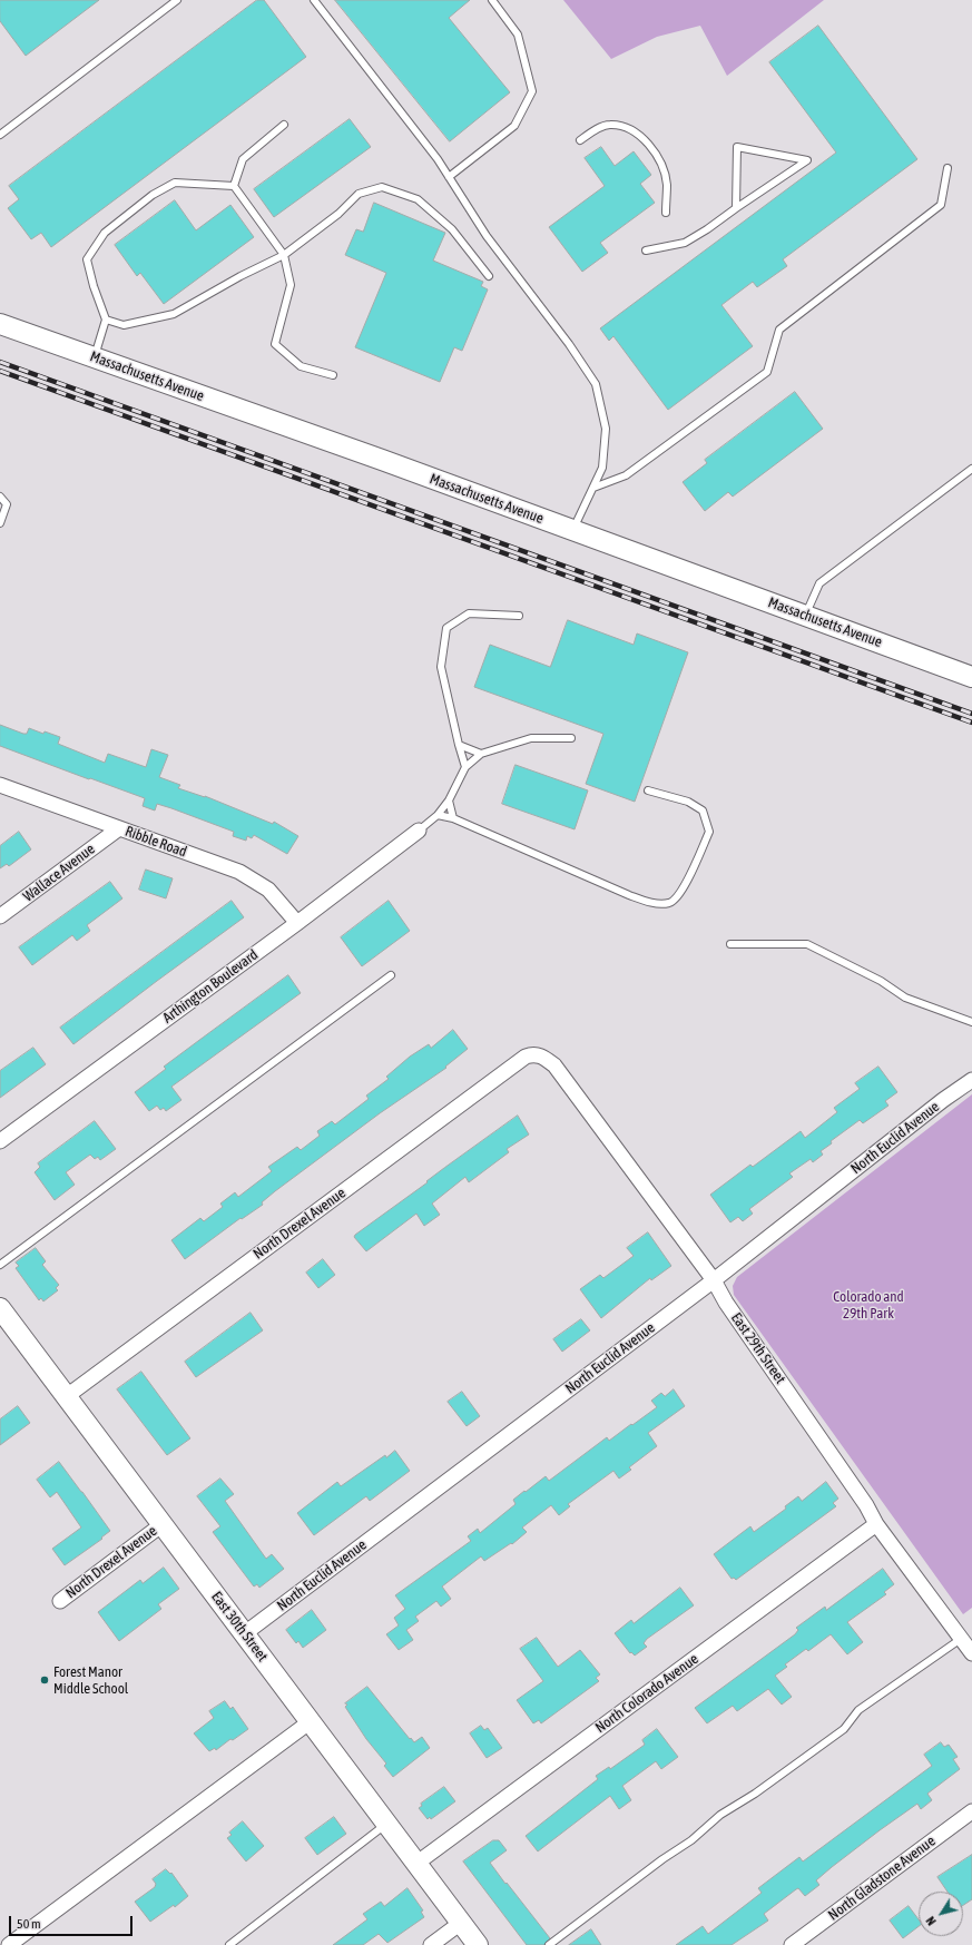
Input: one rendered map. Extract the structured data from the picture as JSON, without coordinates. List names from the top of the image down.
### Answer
{
  "streets": {
    "main road": ["Massachusetts Avenue", "East 30th Street"],
    "street": [
      "Ribble Road",
      "Wallace Avenue",
      "Arthington Boulevard",
      "North Euclid Avenue",
      "North Drexel Avenue",
      "East 29th Street",
      "North Colorado Avenue",
      "North Gladstone Avenue"
    ]
  },
  "crossings": [
    ["Ribble Road", "Wallace Avenue"],
    ["Ribble Road", "Arthington Boulevard"],
    ["North Euclid Avenue", "East 29th Street"],
    ["North Euclid Avenue", "East 30th Street"],
    ["North Drexel Avenue", "East 29th Street"],
    ["North Drexel Avenue", "East 30th Street"],
    ["East 29th Street", "North Colorado Avenue"],
    ["East 30th Street", "North Colorado Avenue"]
  ],
  "parks": ["Colorado and 29th Park"],
  "places": ["Forest Manor Middle School"],
  "scale_bar": "50 m",
  "north": "bottom left"
}
